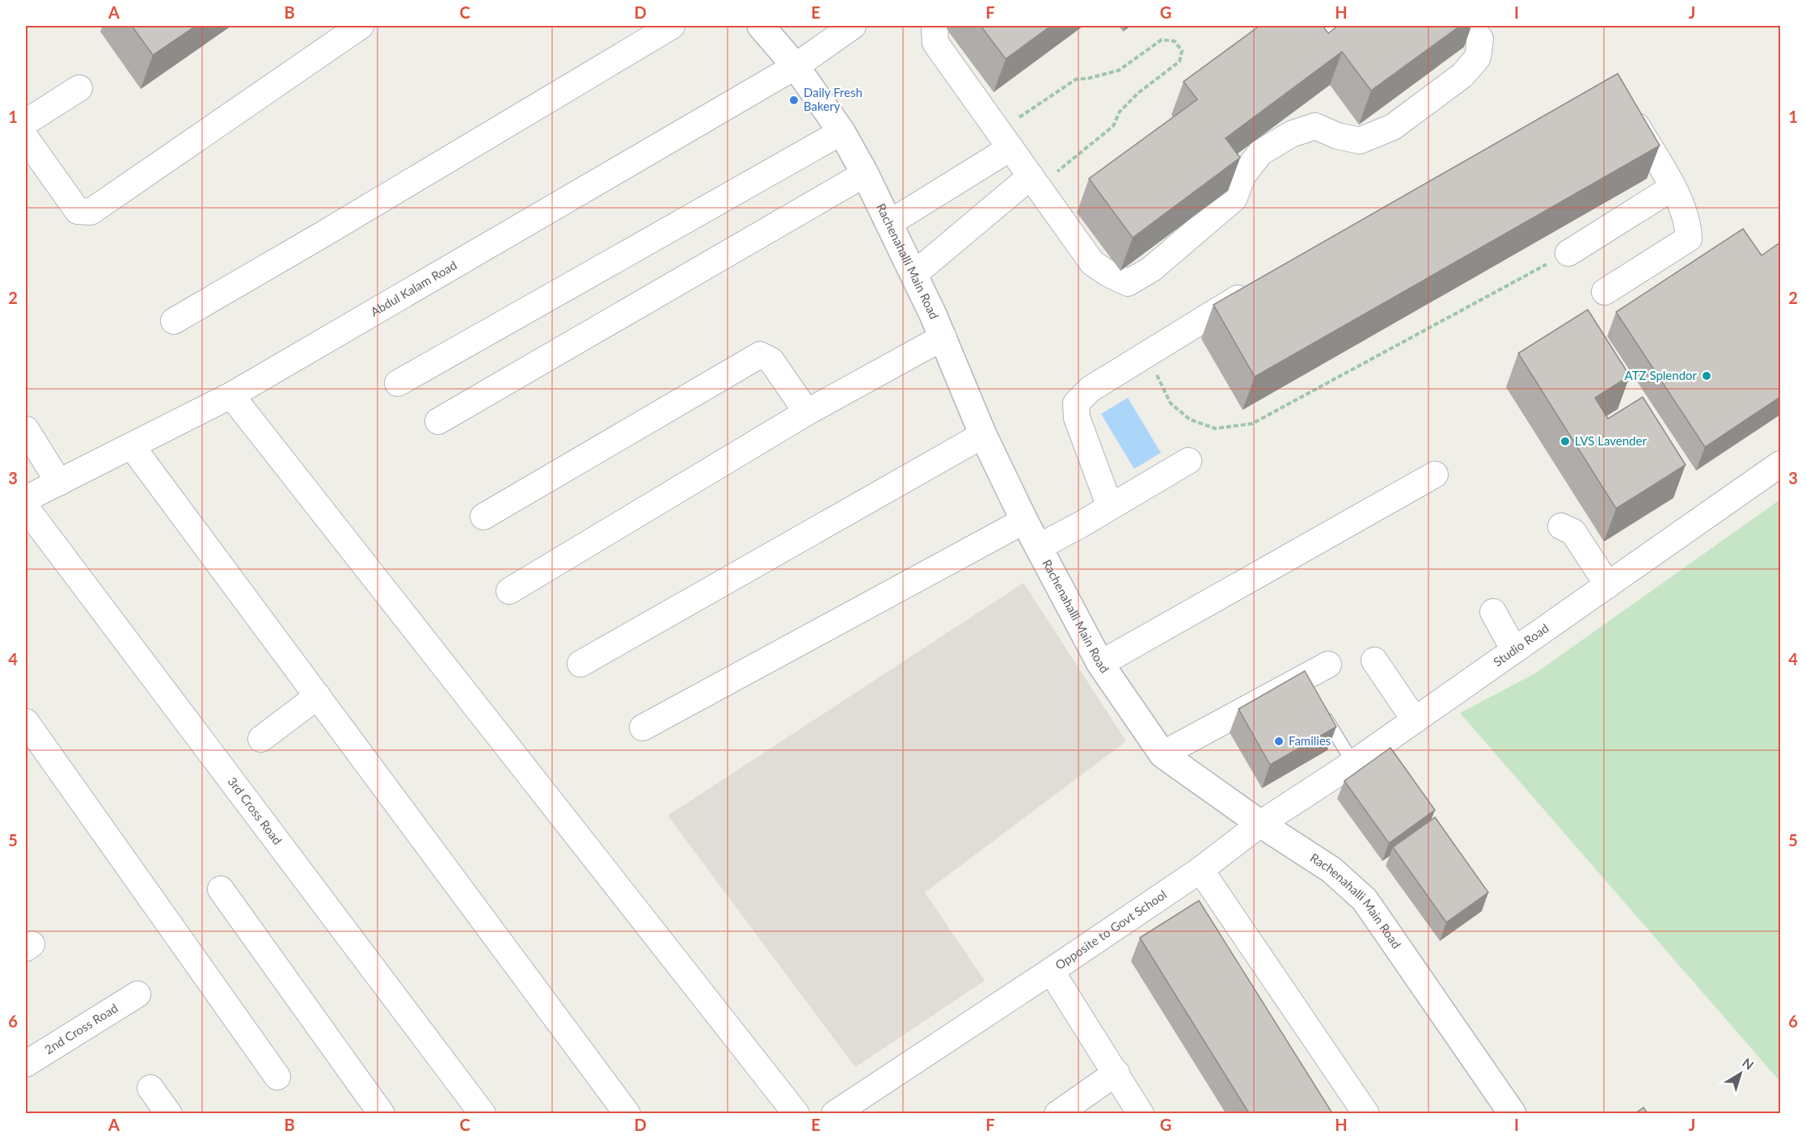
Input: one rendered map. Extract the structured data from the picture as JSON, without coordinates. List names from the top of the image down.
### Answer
{
  "streets": {
    "street": [
      "Rachenahalli Main Road",
      "Abdul Kalam Road",
      "Studio Road",
      "3rd Cross Road",
      "Opposite to Govt School",
      "2nd Cross Road"
    ]
  },
  "crossings": [
    ["Rachenahalli Main Road", "Abdul Kalam Road"],
    ["Rachenahalli Main Road", "Studio Road"],
    ["Rachenahalli Main Road", "Opposite to Govt School"],
    ["Studio Road", "Opposite to Govt School"]
  ],
  "places": [
    "Daily Fresh Bakery",
    "ATZ Splendor",
    "LVS Lavender",
    "Families"
  ],
  "north": "top right",
  "grid": {
    "columns": [
      "A",
      "B",
      "C",
      "D",
      "E",
      "F",
      "G",
      "H",
      "I",
      "J"
    ],
    "rows": [
      "1",
      "2",
      "3",
      "4",
      "5",
      "6"
    ]
  }
}
